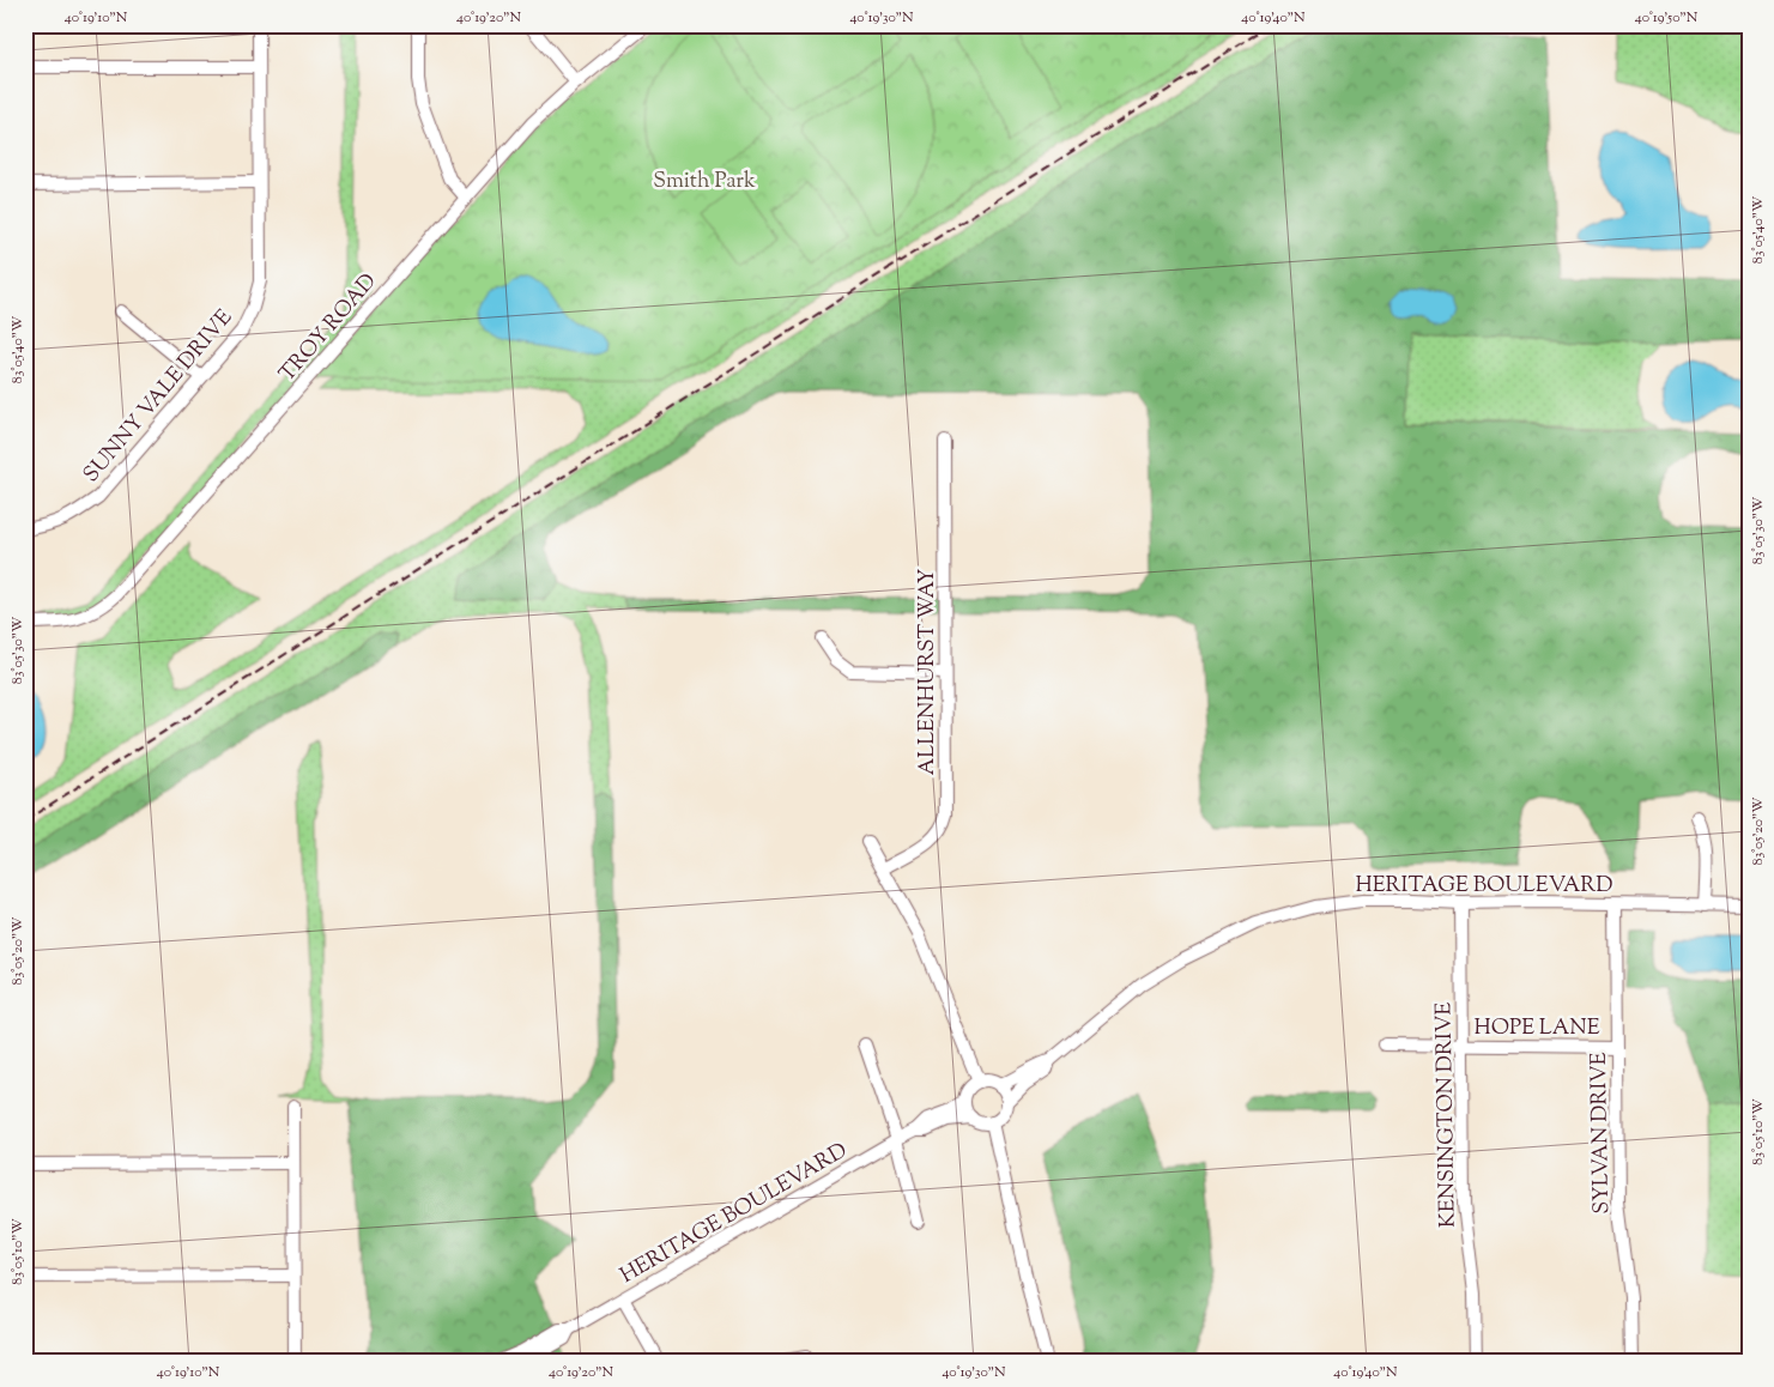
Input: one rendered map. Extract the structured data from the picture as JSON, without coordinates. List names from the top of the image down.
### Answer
{
  "streets": {
    "street": [
      "TROY ROAD",
      "SUNNY VALE DRIVE",
      "ALLENHURST WAY",
      "HERITAGE BOULEVARD",
      "HOPE LANE",
      "KENSINGTON DRIVE",
      "SYLVAN DRIVE"
    ]
  },
  "crossings": [
    ["HERITAGE BOULEVARD", "KENSINGTON DRIVE"],
    ["HERITAGE BOULEVARD", "SYLVAN DRIVE"],
    ["HOPE LANE", "KENSINGTON DRIVE"],
    ["HOPE LANE", "SYLVAN DRIVE"]
  ],
  "parks": ["Smith Park"],
  "coordinates": [
    "40°19'10\"N",
    "40°19'20\"N",
    "40°19'30\"N",
    "40°19'40\"N",
    "40°19'50\"N",
    "83°05'40\"W",
    "83°05'30\"W",
    "83°05'20\"W",
    "83°05'10\"W"
  ]
}
